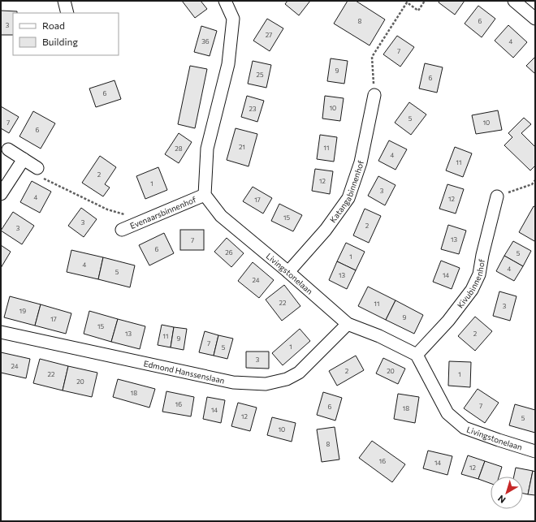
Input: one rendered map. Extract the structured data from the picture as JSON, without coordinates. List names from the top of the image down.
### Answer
{
  "streets": {
    "street": [
      "Katangabinnenhof",
      "Evenaarsbinnenhof",
      "Livingstonelaan",
      "Kivubinnenhof",
      "Edmond Hanssenslaan"
    ]
  },
  "crossings": [
    ["Katangabinnenhof", "Livingstonelaan"],
    ["Evenaarsbinnenhof", "Livingstonelaan"],
    ["Livingstonelaan", "Kivubinnenhof"],
    ["Livingstonelaan", "Edmond Hanssenslaan"]
  ],
  "house_numbers": [
    "8",
    "6",
    "3",
    "27",
    "36",
    "4",
    "7",
    "9",
    "25",
    "6",
    "6",
    "10",
    "23",
    "5",
    "7",
    "10",
    "6",
    "21",
    "11",
    "28",
    "4",
    "11",
    "2",
    "12",
    "1",
    "3",
    "4",
    "12",
    "17",
    "15",
    "3",
    "2",
    "3",
    "13",
    "7",
    "6",
    "26",
    "5",
    "1",
    "4",
    "4",
    "5",
    "13",
    "14",
    "24",
    "22",
    "11",
    "3",
    "19",
    "9",
    "17",
    "15",
    "13",
    "2",
    "11",
    "9",
    "7",
    "1",
    "5",
    "3",
    "24",
    "2",
    "20",
    "22",
    "1",
    "20",
    "18",
    "16",
    "7",
    "6",
    "18",
    "14",
    "12",
    "5",
    "10",
    "8",
    "16",
    "14",
    "12"
  ],
  "legend": ["Road", "Building"],
  "north": "bottom left"
}
